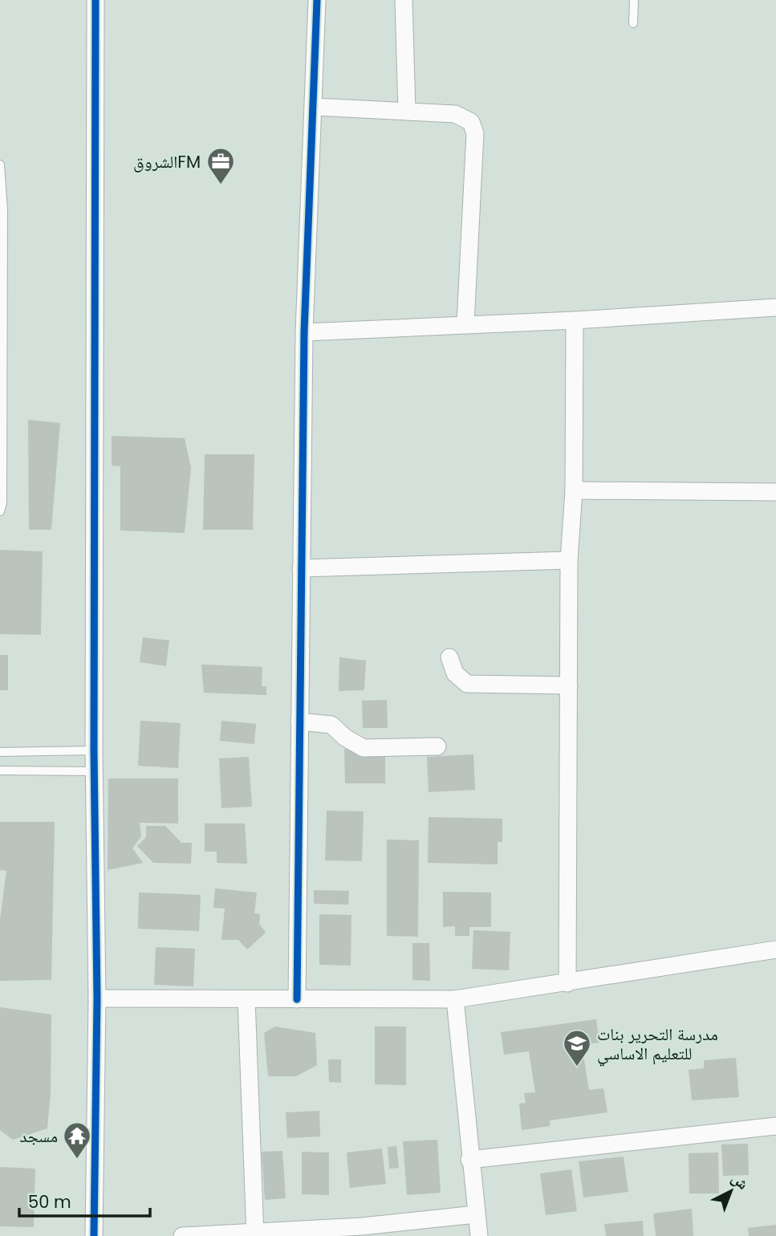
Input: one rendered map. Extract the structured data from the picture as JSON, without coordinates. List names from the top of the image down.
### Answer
{
  "places": {
    "office": ["الشروقFM"],
    "school or university": ["مدرسة التحرير بنات للتعليم الاساسي"],
    "temple": ["مسجد"]
  },
  "scale_bar": "50 m",
  "north": "top right"
}
